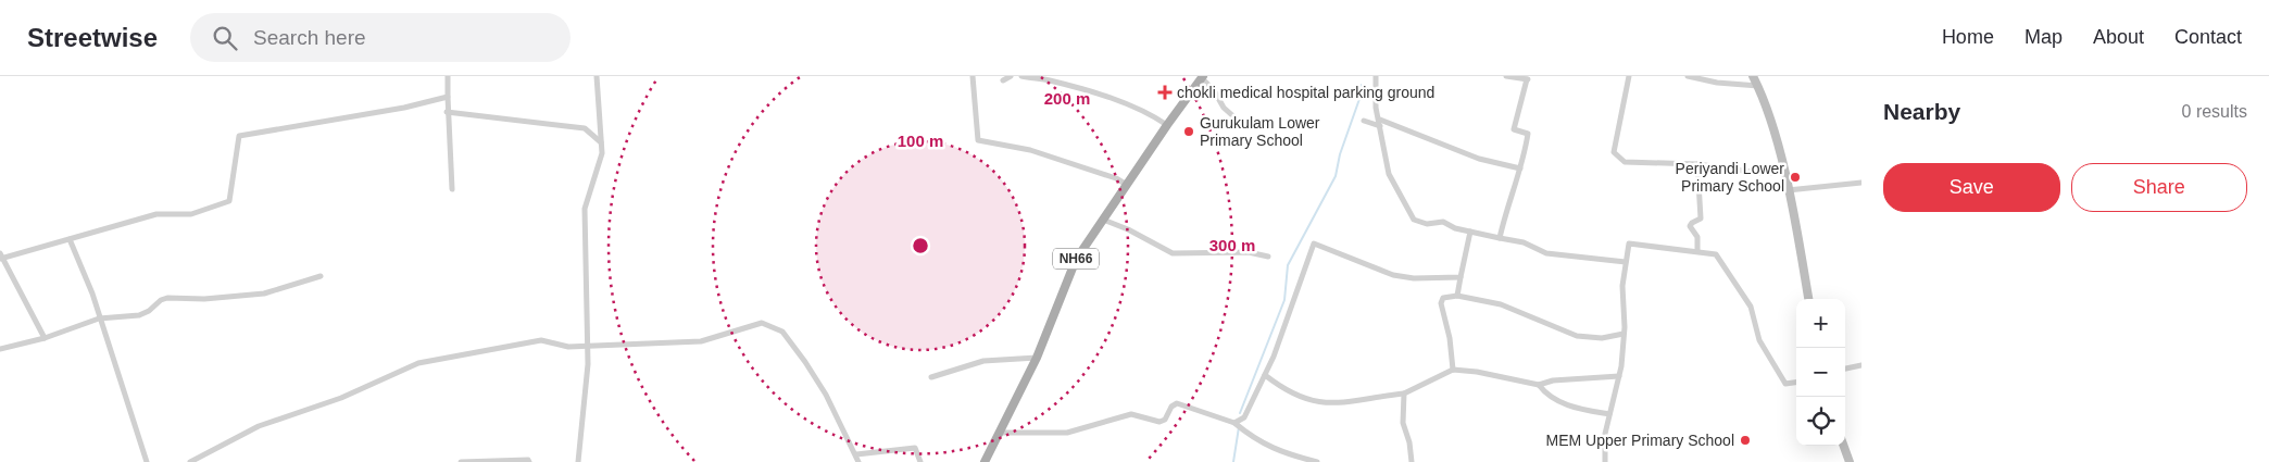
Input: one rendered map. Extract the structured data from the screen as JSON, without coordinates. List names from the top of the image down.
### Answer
{
  "streets": {
    "main road": ["NH66"]
  },
  "places": {
    "health": ["chokli medical hospital parking ground"],
    "other": ["Gurukulam Lower Primary School", "Periyandi Lower Primary School", "MEM Upper Primary School"]
  },
  "page": {
    "header": "Streetwise",
    "search": "Search here",
    "nav": [
      "Home",
      "Map",
      "About",
      "Contact"
    ],
    "heading": ["Nearby", "0 results"],
    "buttons": ["Save", "Share"],
    "map_buttons": ["+", "−"]
  },
  "rings": ["200 m", "100 m", "300 m"]
}
